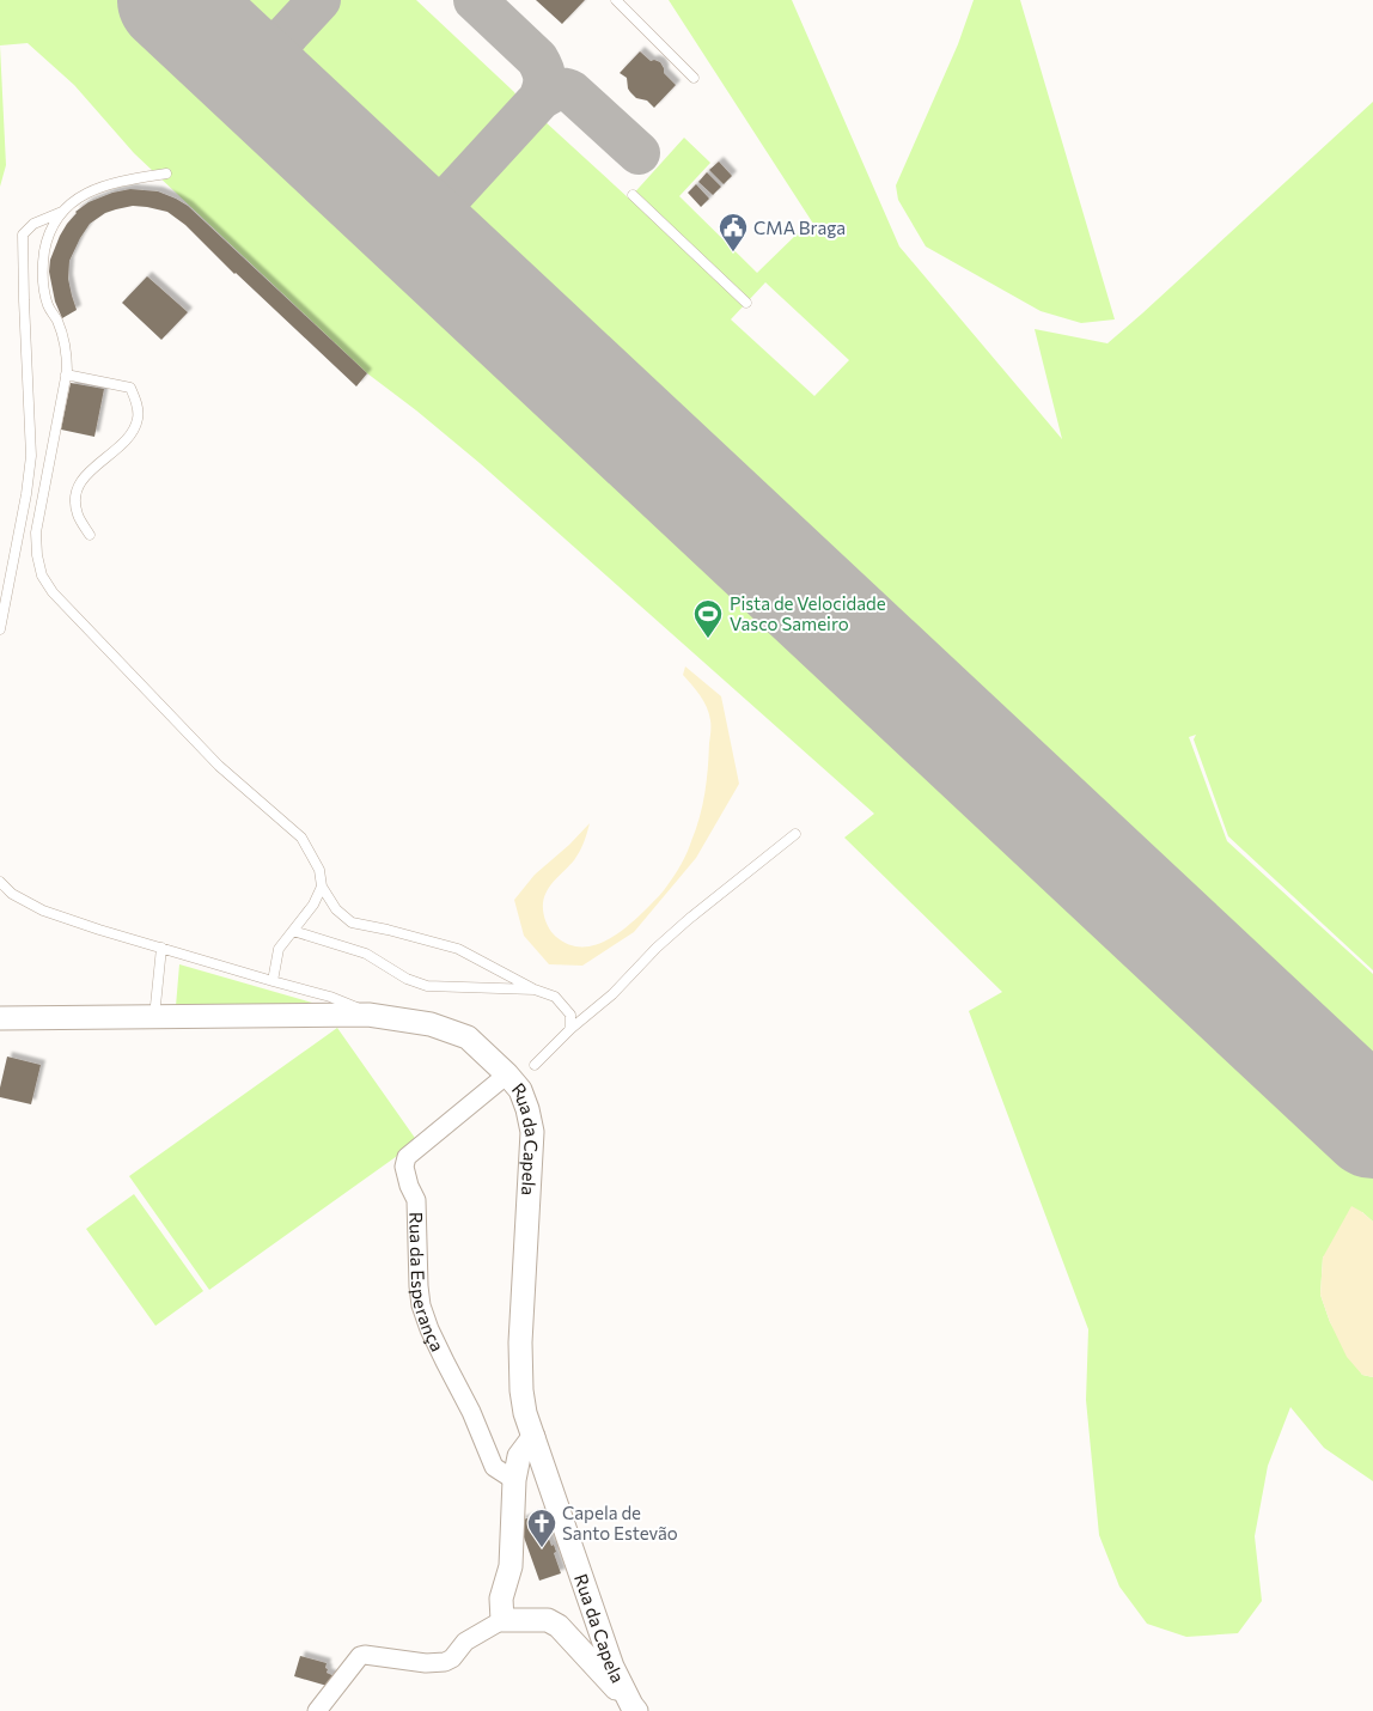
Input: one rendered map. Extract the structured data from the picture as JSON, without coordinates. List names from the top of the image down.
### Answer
{
  "streets": {
    "street": ["Rua da Capela", "Rua da Esperança"]
  },
  "crossings": [
    ["Rua da Capela", "Rua da Esperança"]
  ],
  "places": {
    "public building": ["CMA Braga"],
    "sports": ["Pista de Velocidade Vasco Sameiro"],
    "church": ["Capela de Santo Estevão"]
  }
}
